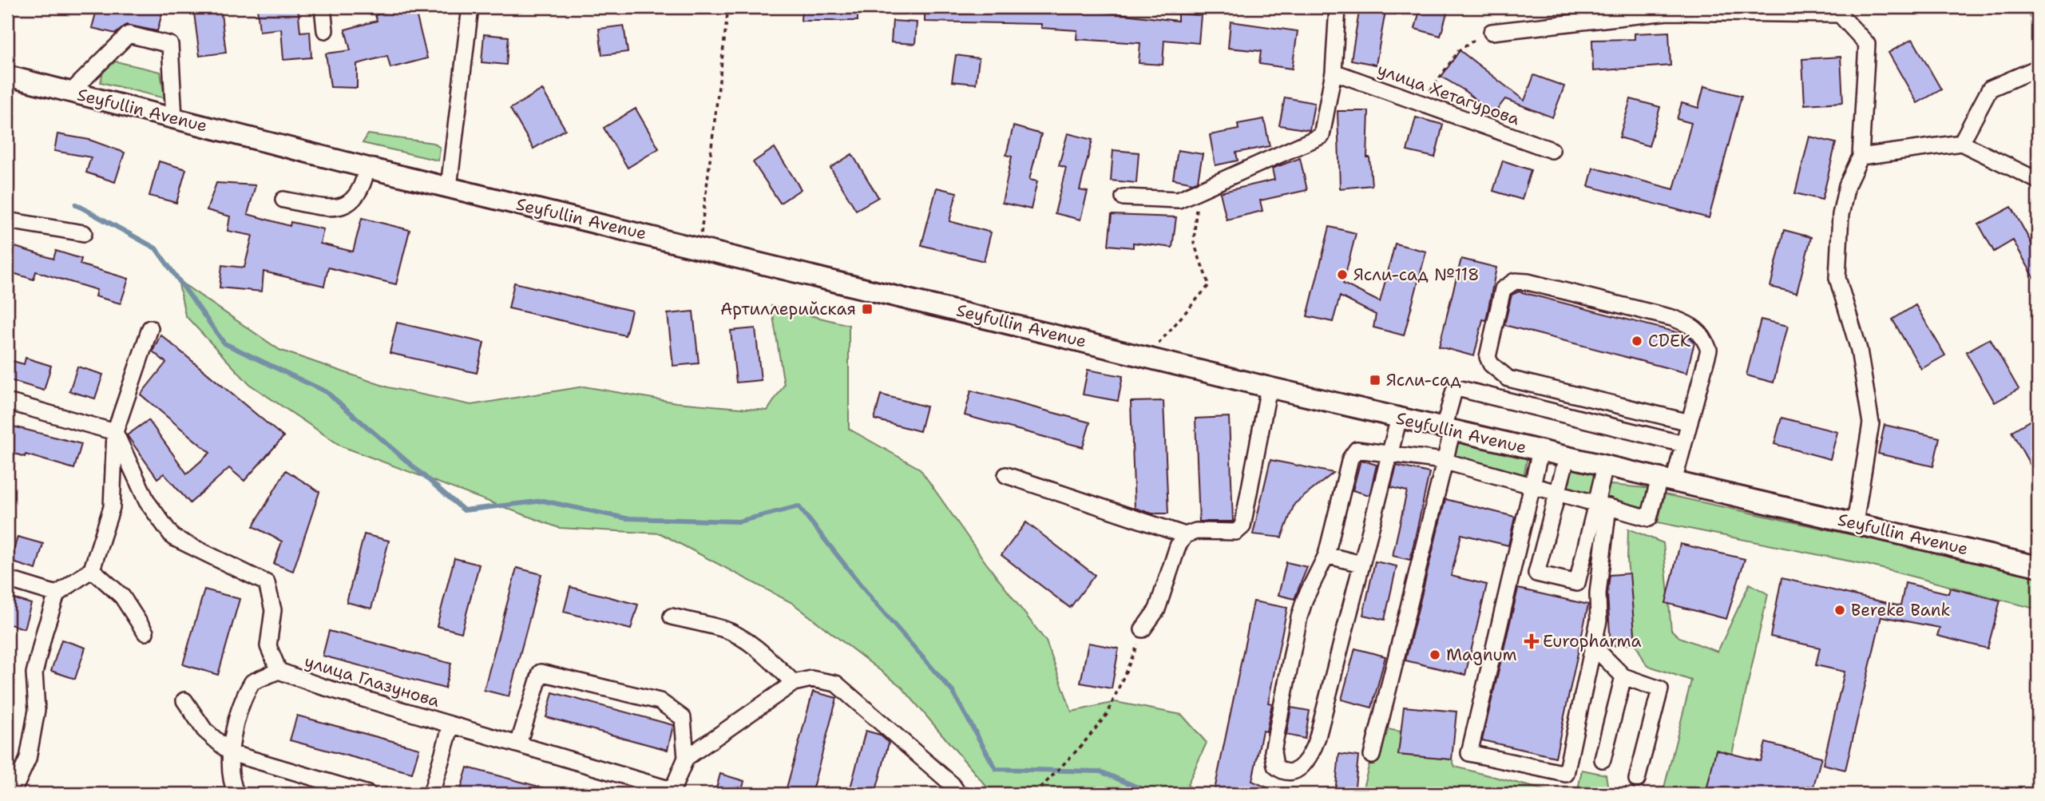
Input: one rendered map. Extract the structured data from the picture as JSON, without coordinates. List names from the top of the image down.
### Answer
{
  "streets": {
    "main road": ["Seyfullin Avenue"],
    "street": ["улица Хетагурова", "улица Глазунова"]
  },
  "places": {
    "other": [
      "Ясли-сад №118",
      "CDEK",
      "Bereke Bank",
      "Magnum"
    ],
    "transit": ["Артиллерийская", "Ясли-сад"],
    "health": ["Europharma"]
  }
}
